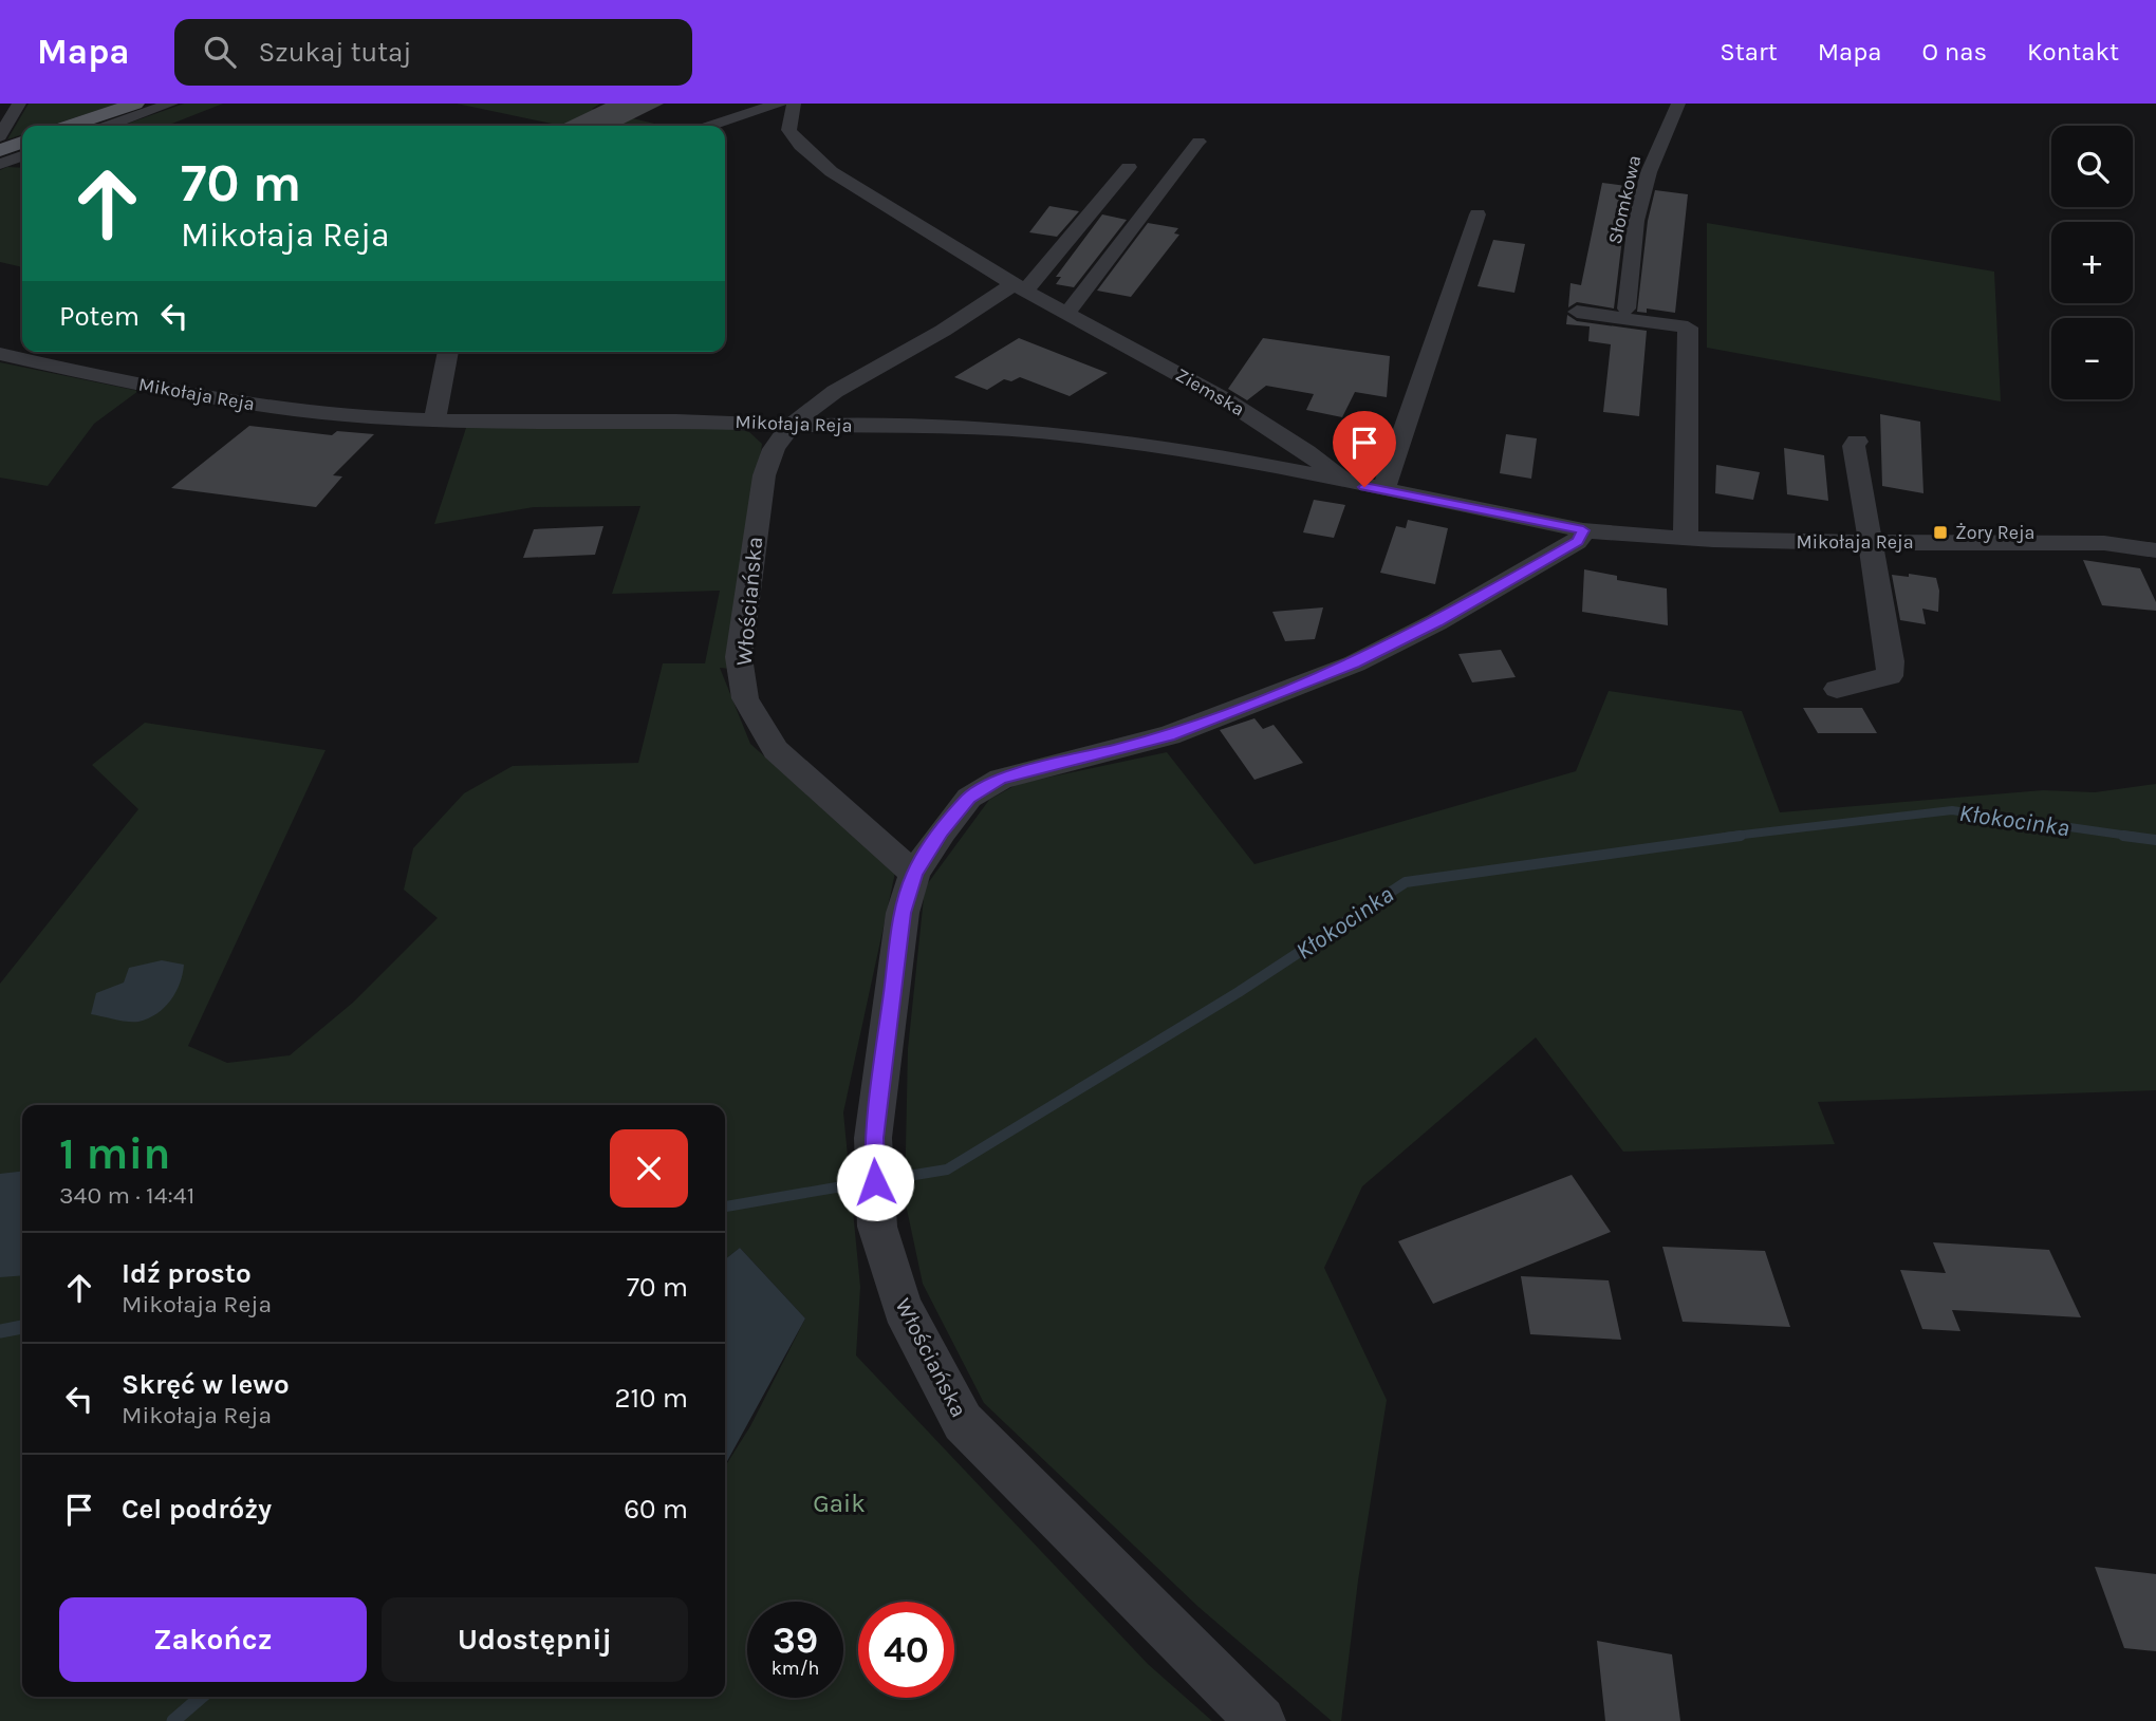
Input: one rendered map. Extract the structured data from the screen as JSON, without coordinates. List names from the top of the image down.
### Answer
{
  "streets": {
    "street": [
      "Słomkowa",
      "Ziemska",
      "Mikołaja Reja",
      "Włościańska"
    ]
  },
  "crossings": [
    ["Ziemska", "Mikołaja Reja"],
    ["Mikołaja Reja", "Włościańska"]
  ],
  "water": ["Kłokocinka"],
  "parks": ["Gaik"],
  "places": {
    "transit": ["Żory Reja"]
  },
  "page": {
    "header": "Mapa",
    "search": "Szukaj tutaj",
    "nav": [
      "Start",
      "Mapa",
      "O nas",
      "Kontakt"
    ],
    "map_buttons": ["+", "−"],
    "turn": ["70 m", "Mikołaja Reja"],
    "then": "Potem",
    "heading": ["1 min", "340 m · 14:41"],
    "list": [
      {
        "name": "Idź prosto",
        "note": "Mikołaja Reja",
        "value": "70 m"
      },
      {
        "name": "Skręć w lewo",
        "note": "Mikołaja Reja",
        "value": "210 m"
      },
      {
        "name": "Cel podróży",
        "value": "60 m"
      }
    ],
    "buttons": ["Zakończ", "Udostępnij"],
    "speed": "39 km/h",
    "limit": "40"
  }
}
